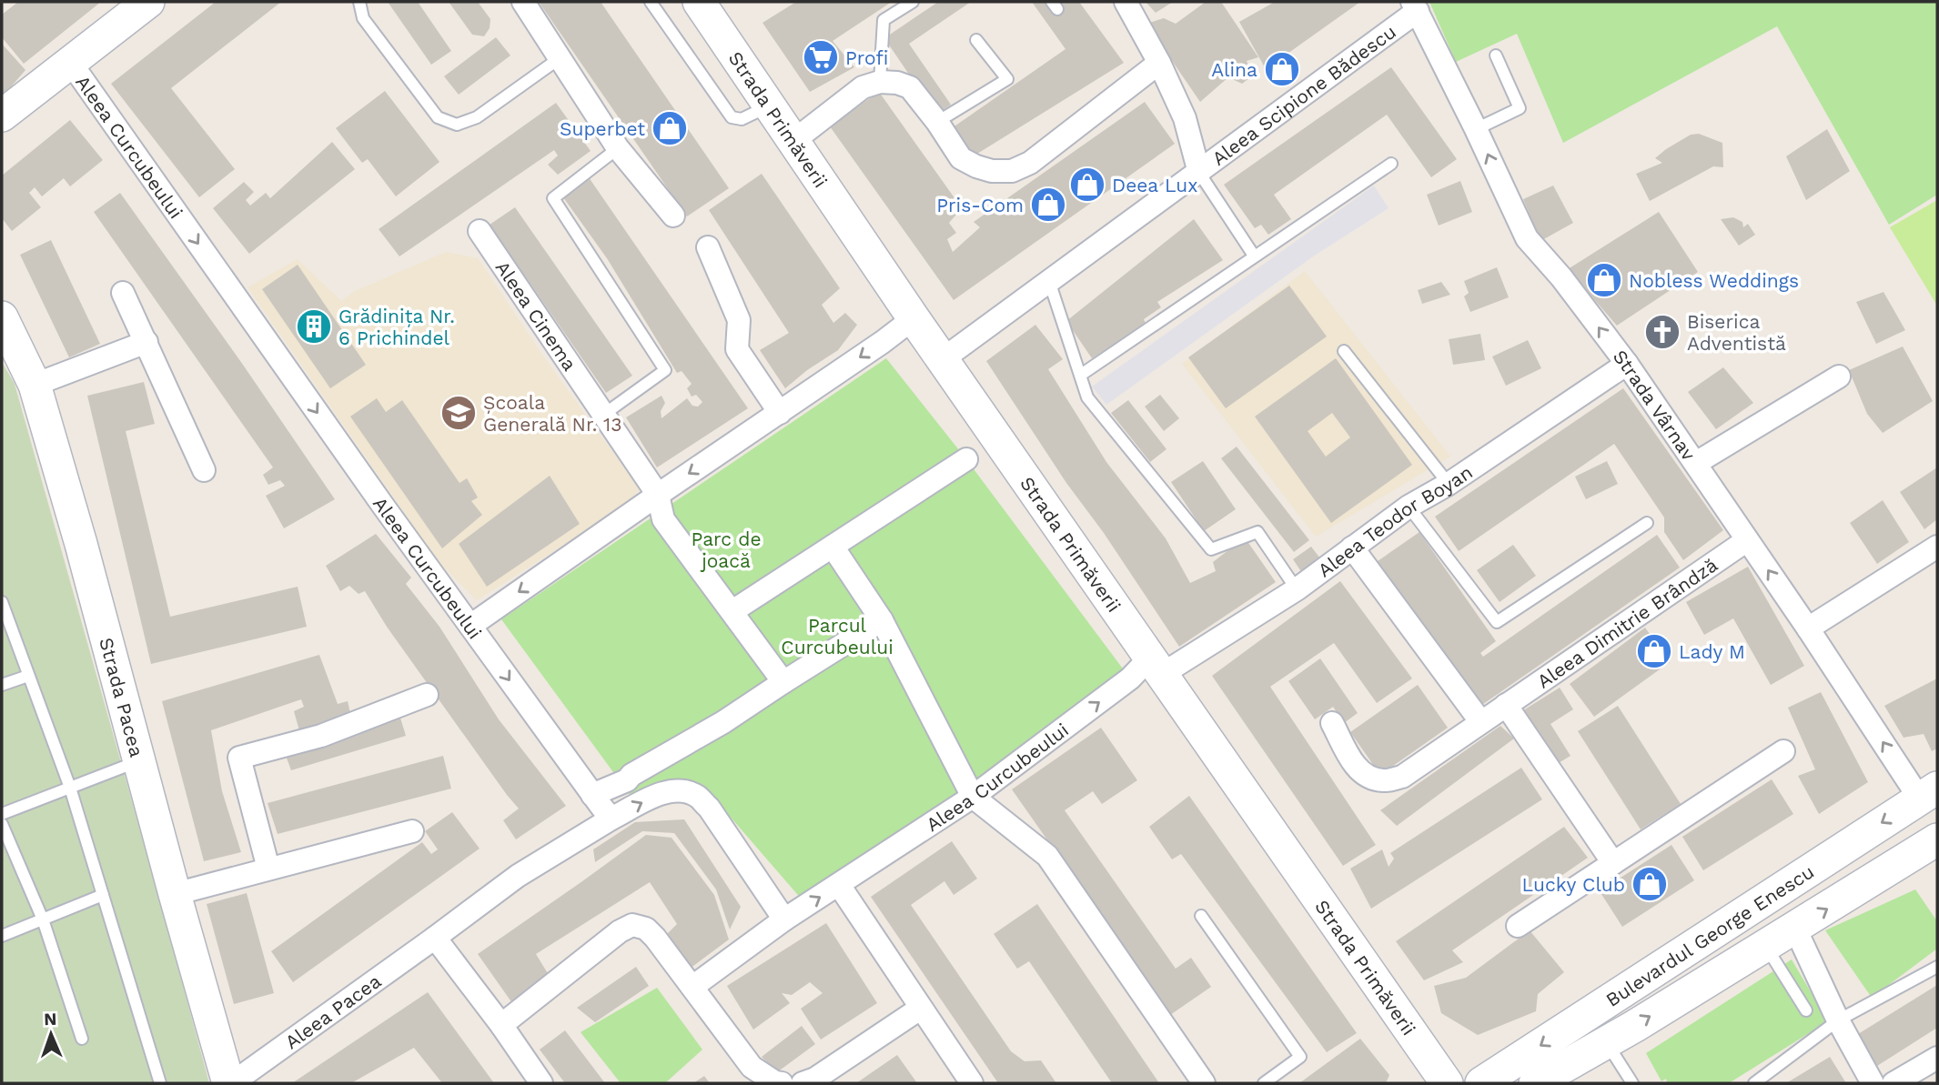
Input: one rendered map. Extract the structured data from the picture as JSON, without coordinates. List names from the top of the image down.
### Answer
{
  "streets": {
    "main road": ["Strada Primăverii", "Strada Pacea", "Bulevardul George Enescu"],
    "street": [
      "Aleea Scipione Bădescu",
      "Aleea Curcubeului",
      "Aleea Cinema",
      "Strada Vârnav",
      "Aleea Teodor Boyan",
      "Aleea Dimitrie Brândză",
      "Aleea Pacea"
    ]
  },
  "crossings": [
    ["Aleea Scipione Bădescu", "Strada Primăverii"],
    ["Aleea Scipione Bădescu", "Strada Vârnav"],
    ["Strada Primăverii", "Aleea Curcubeului"],
    ["Strada Primăverii", "Aleea Teodor Boyan"],
    ["Aleea Curcubeului", "Aleea Teodor Boyan"],
    ["Aleea Curcubeului", "Aleea Pacea"],
    ["Strada Vârnav", "Aleea Teodor Boyan"],
    ["Strada Vârnav", "Aleea Dimitrie Brândză"],
    ["Strada Vârnav", "Bulevardul George Enescu"],
    ["Strada Pacea", "Aleea Pacea"]
  ],
  "one_way": ["Strada Vârnav"],
  "parks": ["Parc de joacă", "Parcul Curcubeului"],
  "places": {
    "supermarket": ["Profi"],
    "shop": [
      "Alina",
      "Superbet",
      "Deea Lux",
      "Pris-Com",
      "Nobless Weddings",
      "Lady M",
      "Lucky Club"
    ],
    "building": ["Grădinița Nr. 6 Prichindel"],
    "church": ["Biserica Adventistă"],
    "school or university": ["Școala Generală Nr. 13"]
  },
  "north": "top"
}
